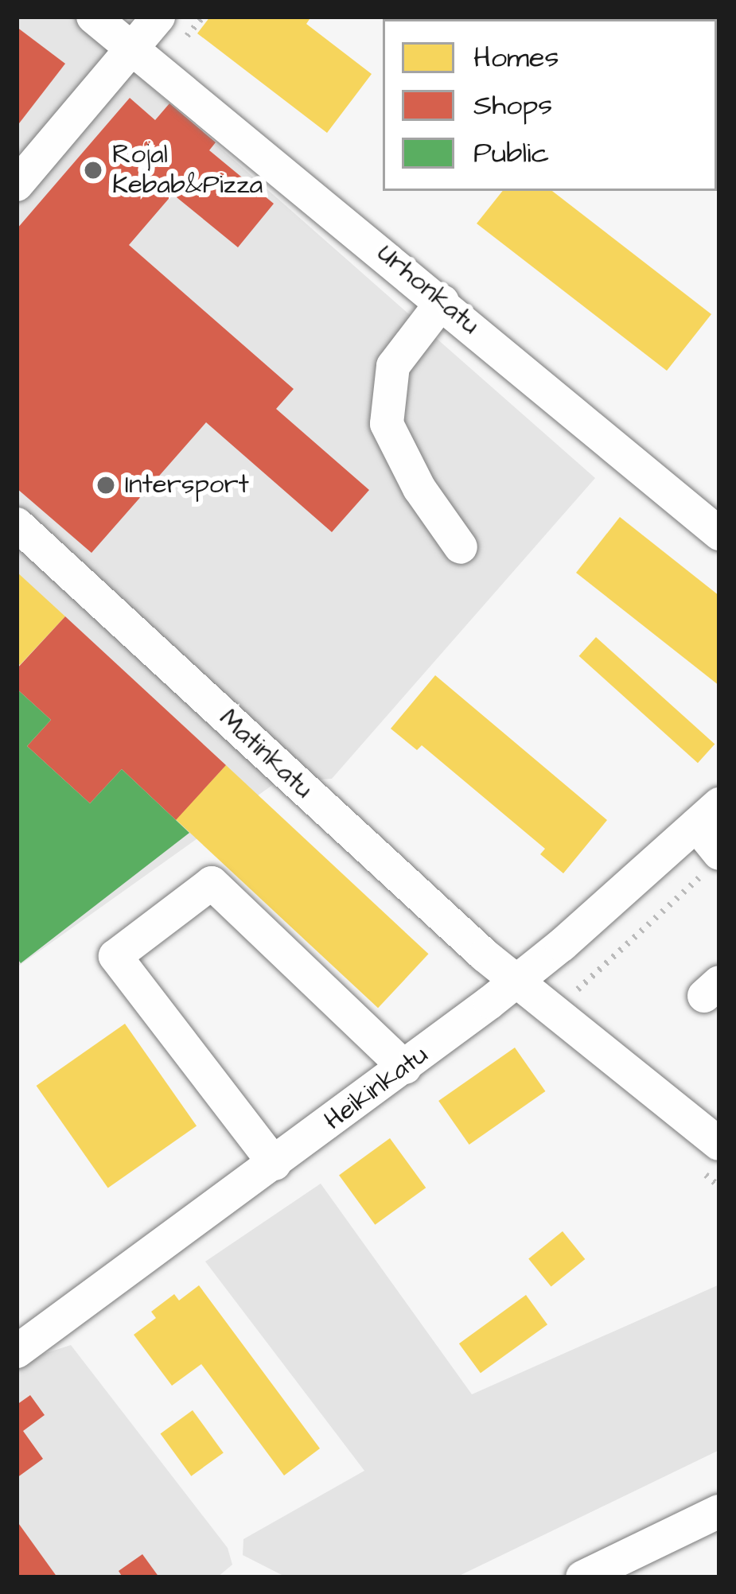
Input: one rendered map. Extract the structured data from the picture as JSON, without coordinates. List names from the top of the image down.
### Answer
{
  "streets": {
    "street": ["Urhonkatu", "Matinkatu", "Heikinkatu"]
  },
  "crossings": [
    ["Matinkatu", "Heikinkatu"]
  ],
  "places": ["Rojal Kebab&Pizza", "Intersport"],
  "legend": ["Homes", "Shops", "Public"]
}
